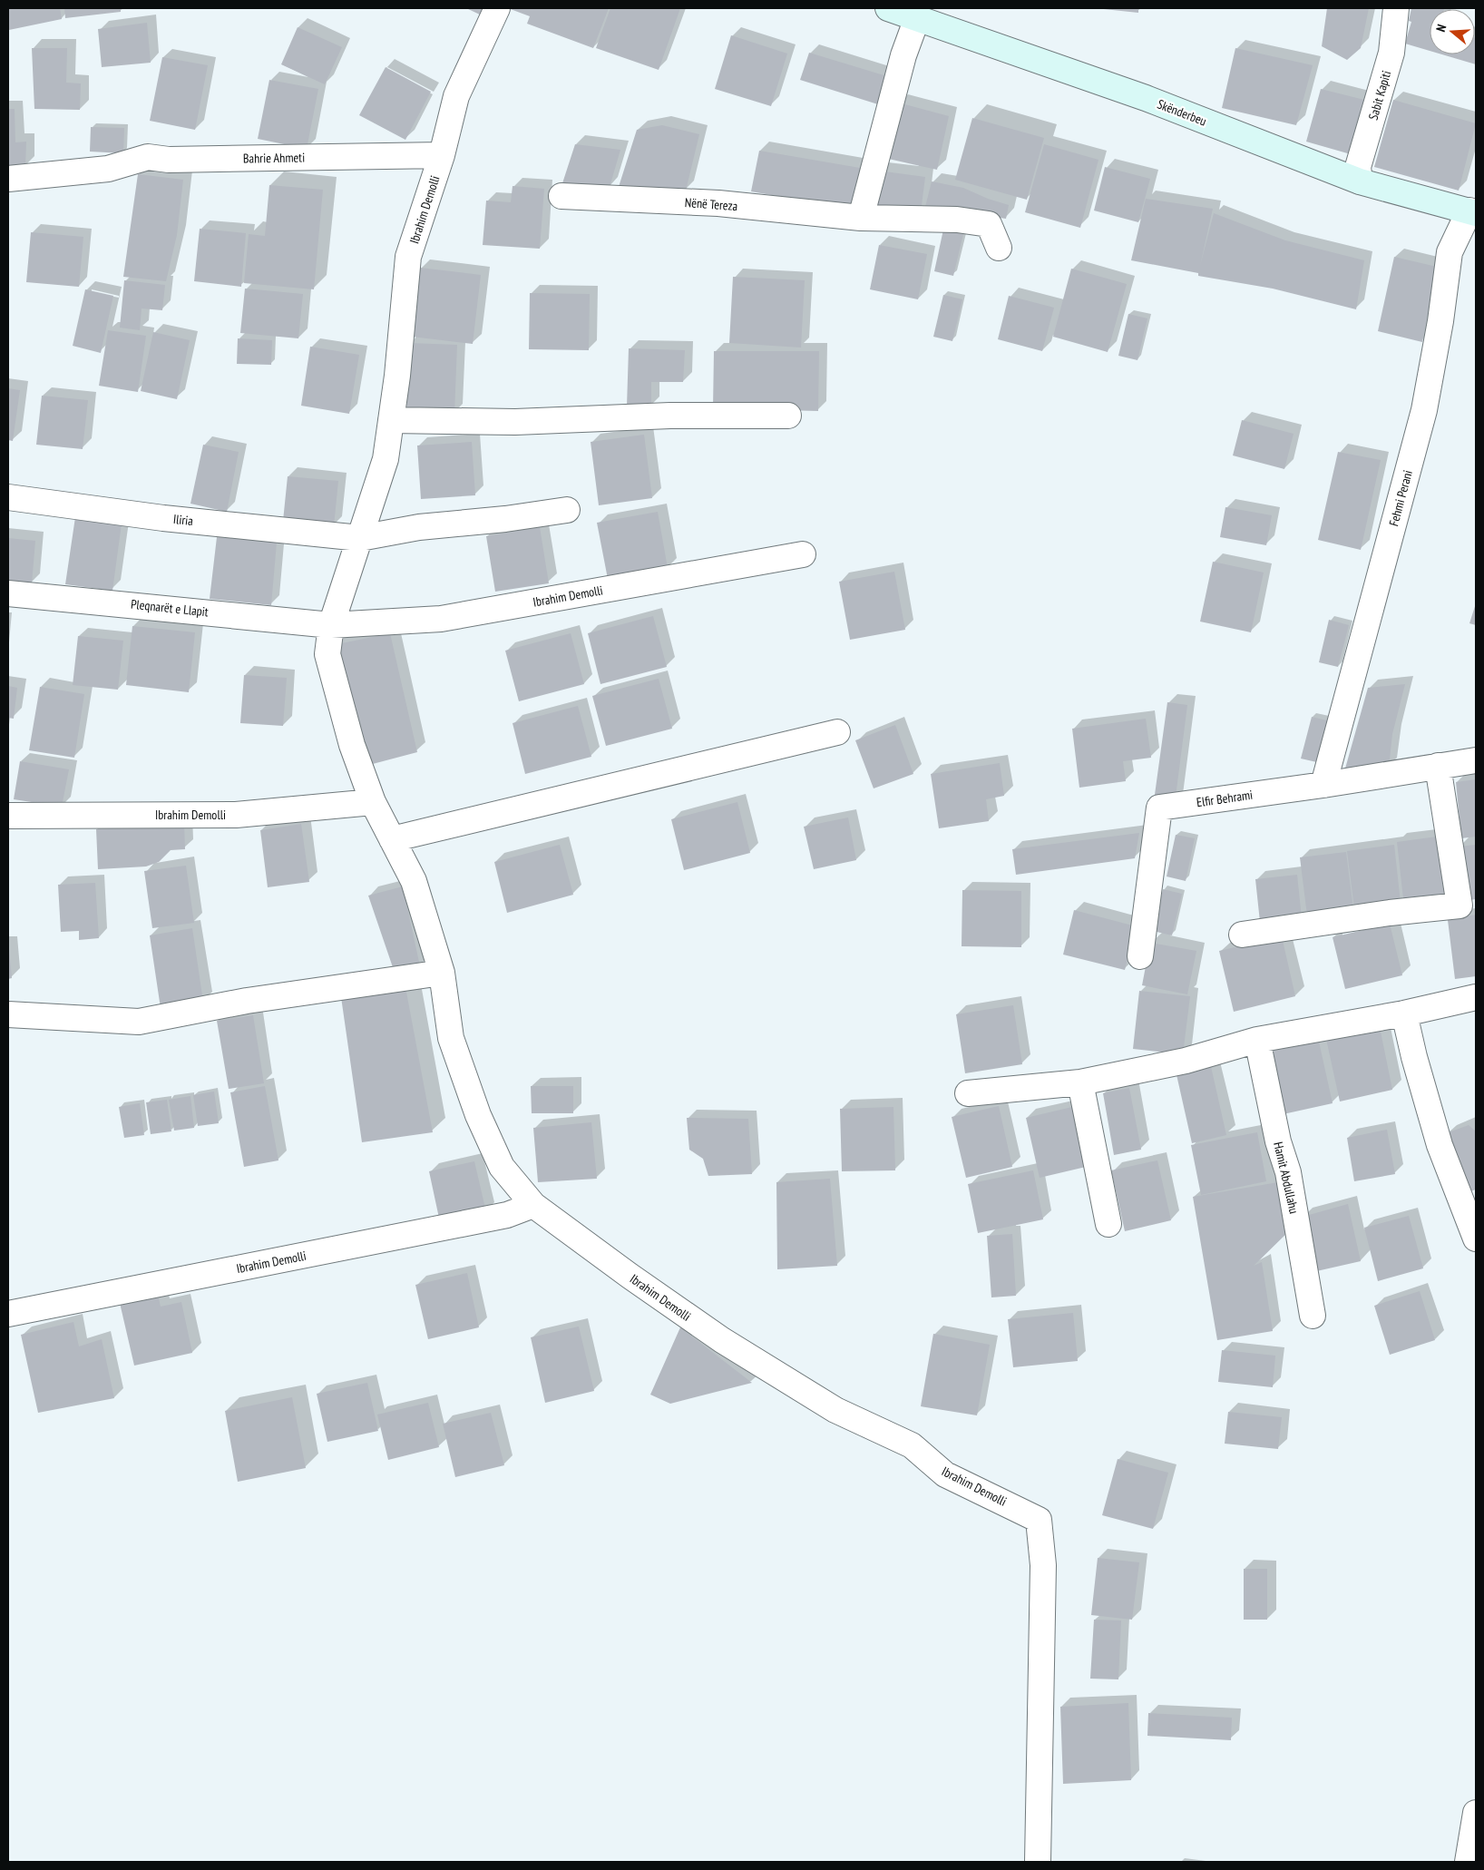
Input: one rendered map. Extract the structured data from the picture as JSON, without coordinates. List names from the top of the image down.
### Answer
{
  "streets": {
    "main road": ["Skënderbeu"],
    "street": [
      "Sabit Kapiti",
      "Bahrie Ahmeti",
      "Nënë Tereza",
      "Ibrahim Demolli",
      "Fehmi Perani",
      "Iliria",
      "Pleqnarët e Llapit",
      "Elfir Behrami",
      "Hamit Abdullahu"
    ]
  },
  "crossings": [
    ["Sabit Kapiti", "Skënderbeu"],
    ["Skënderbeu", "Fehmi Perani"],
    ["Bahrie Ahmeti", "Ibrahim Demolli"],
    ["Ibrahim Demolli", "Iliria"],
    ["Ibrahim Demolli", "Pleqnarët e Llapit"],
    ["Fehmi Perani", "Elfir Behrami"]
  ],
  "north": "left"
}
